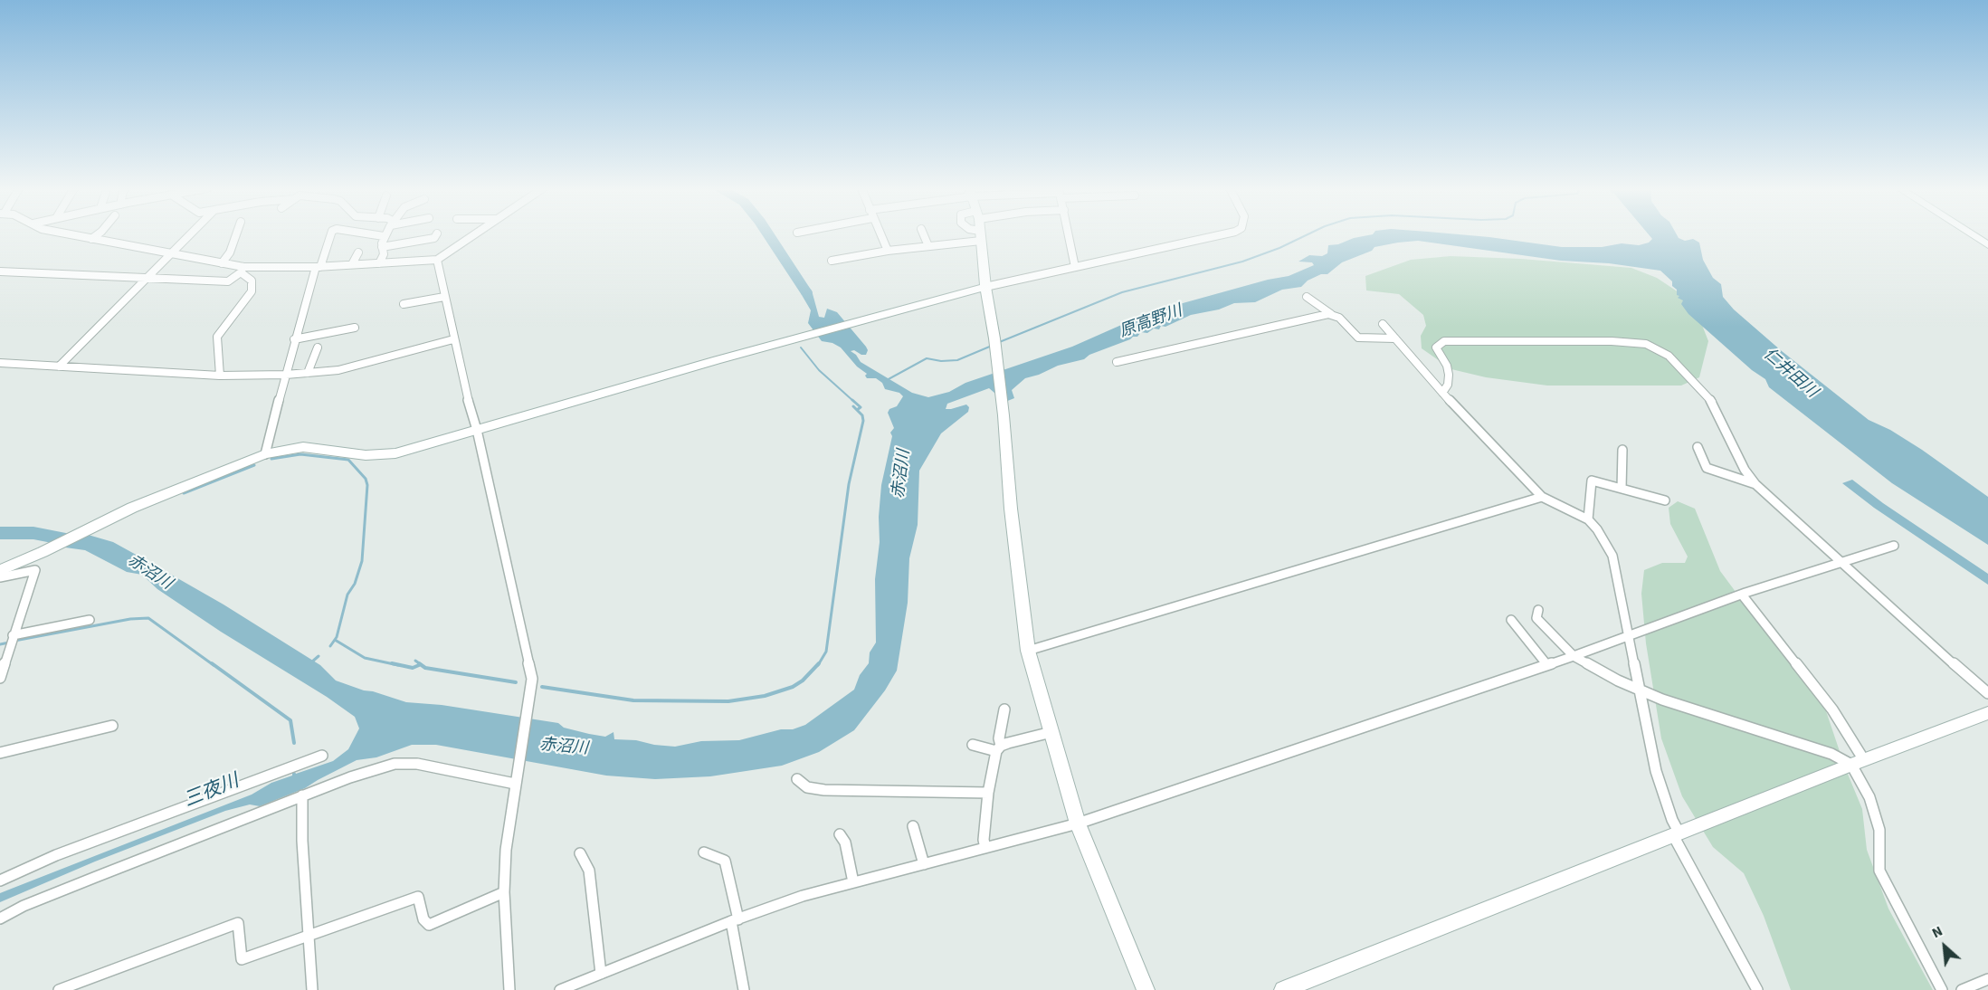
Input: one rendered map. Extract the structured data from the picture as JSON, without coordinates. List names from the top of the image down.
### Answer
{
  "water": [
    "原高野川",
    "仁井田川",
    "赤沼川",
    "三夜川"
  ],
  "north": "top left"
}
